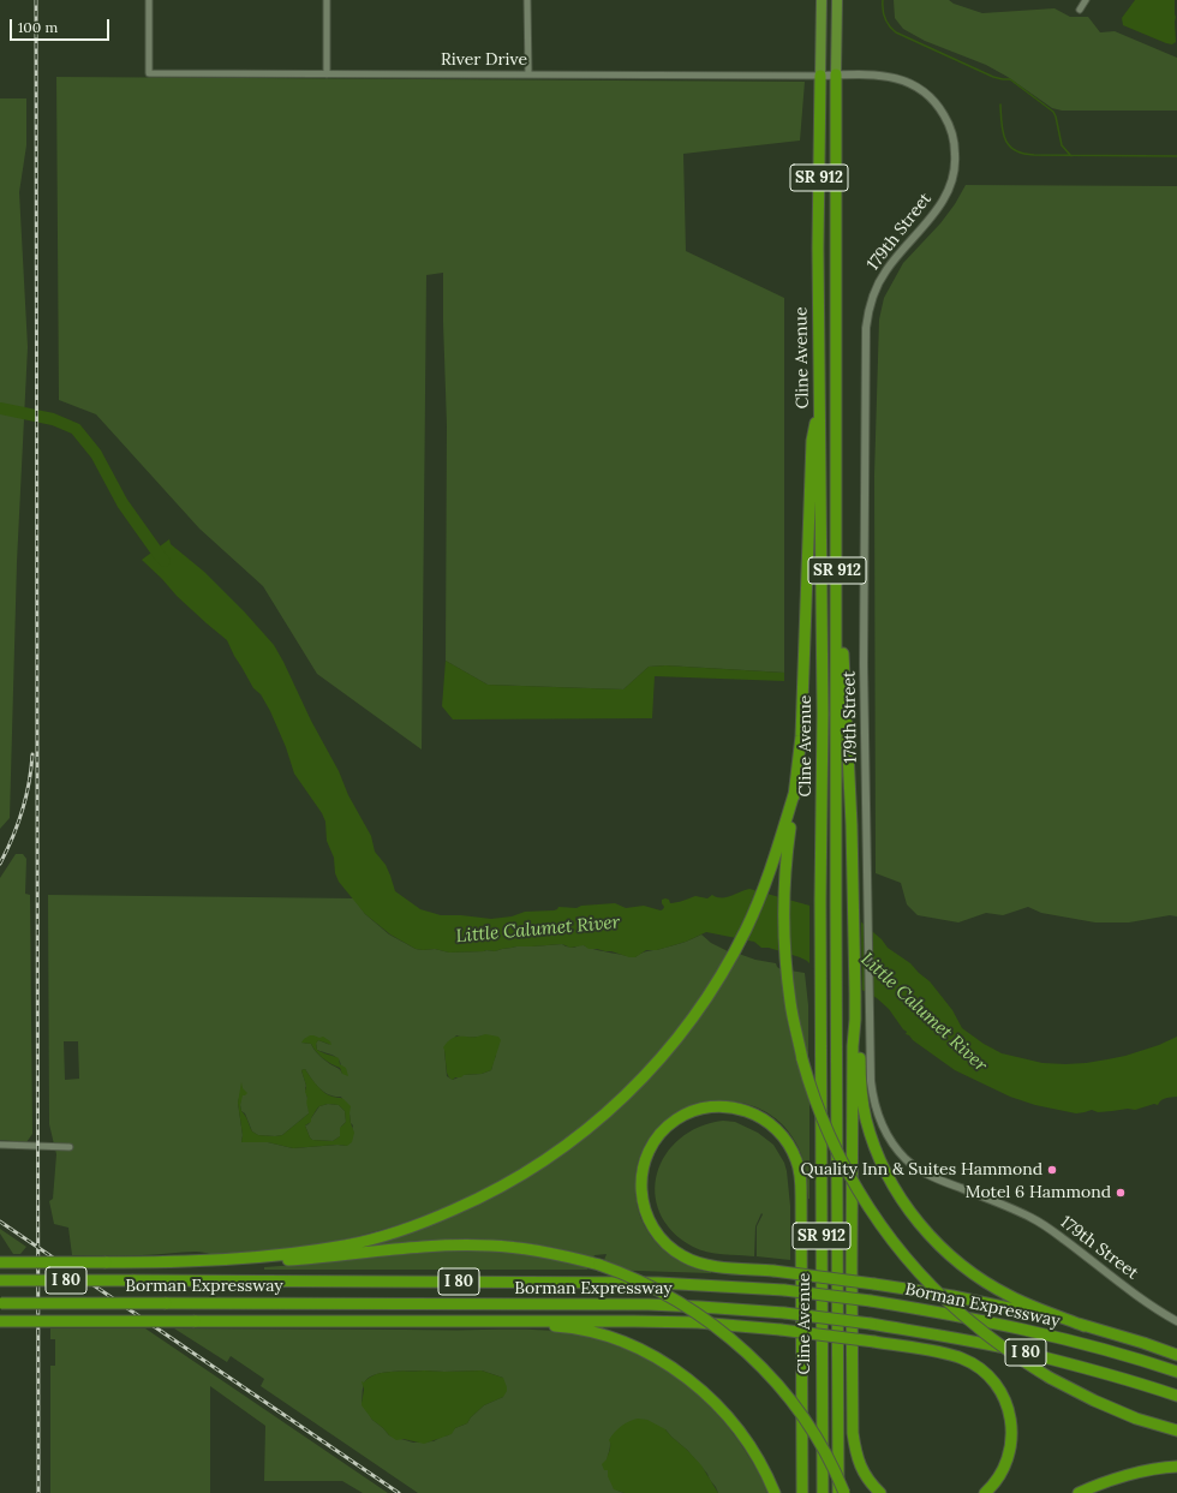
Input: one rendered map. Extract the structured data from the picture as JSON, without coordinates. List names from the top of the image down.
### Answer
{
  "streets": {
    "highway": [
      "SR 912",
      "Cline Avenue",
      "I 80",
      "Borman Expressway"
    ],
    "street": ["River Drive", "179th Street"]
  },
  "crossings": [
    ["River Drive", "179th Street"],
    ["River Drive", "Cline Avenue"],
    ["179th Street", "Cline Avenue"]
  ],
  "water": ["Little Calumet River"],
  "places": ["Quality Inn & Suites Hammond", "Motel 6 Hammond"],
  "scale_bar": "100 m"
}
